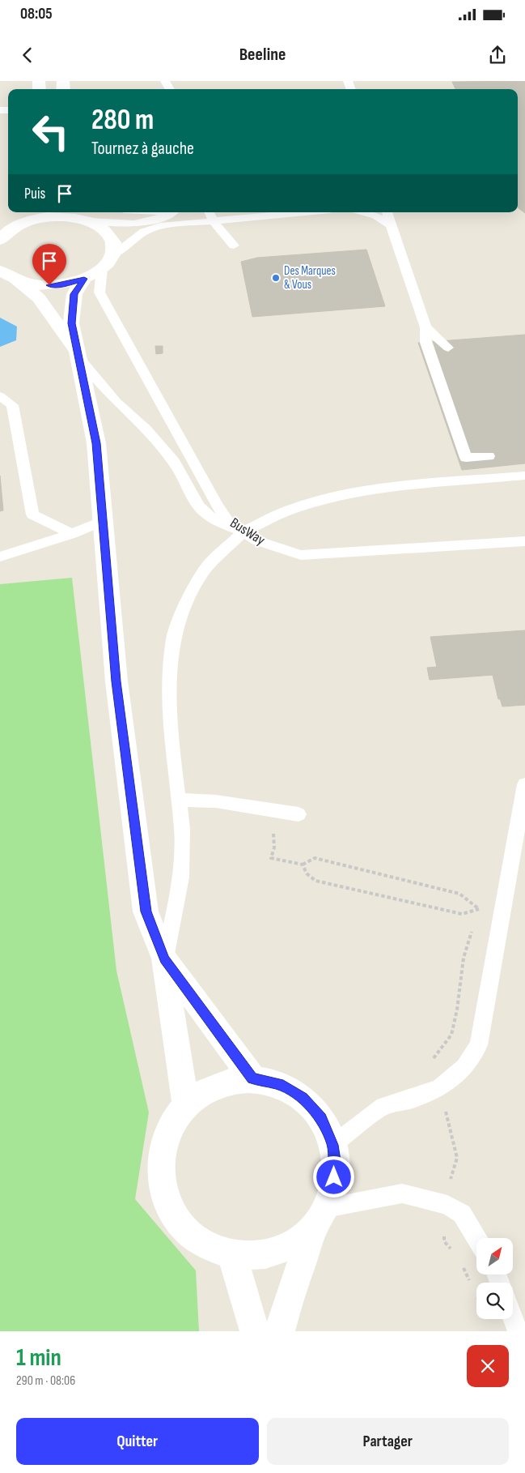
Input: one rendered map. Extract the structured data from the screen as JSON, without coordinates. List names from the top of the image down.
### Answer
{
  "streets": {
    "lane": ["BusWay"]
  },
  "places": ["Des Marques & Vous"],
  "north": "top right",
  "page": {
    "status": "08:05",
    "header": "Beeline",
    "turn": ["280 m", "Tournez à gauche"],
    "then": "Puis",
    "heading": ["1 min", "290 m · 08:06"],
    "buttons": ["Quitter", "Partager"]
  }
}
